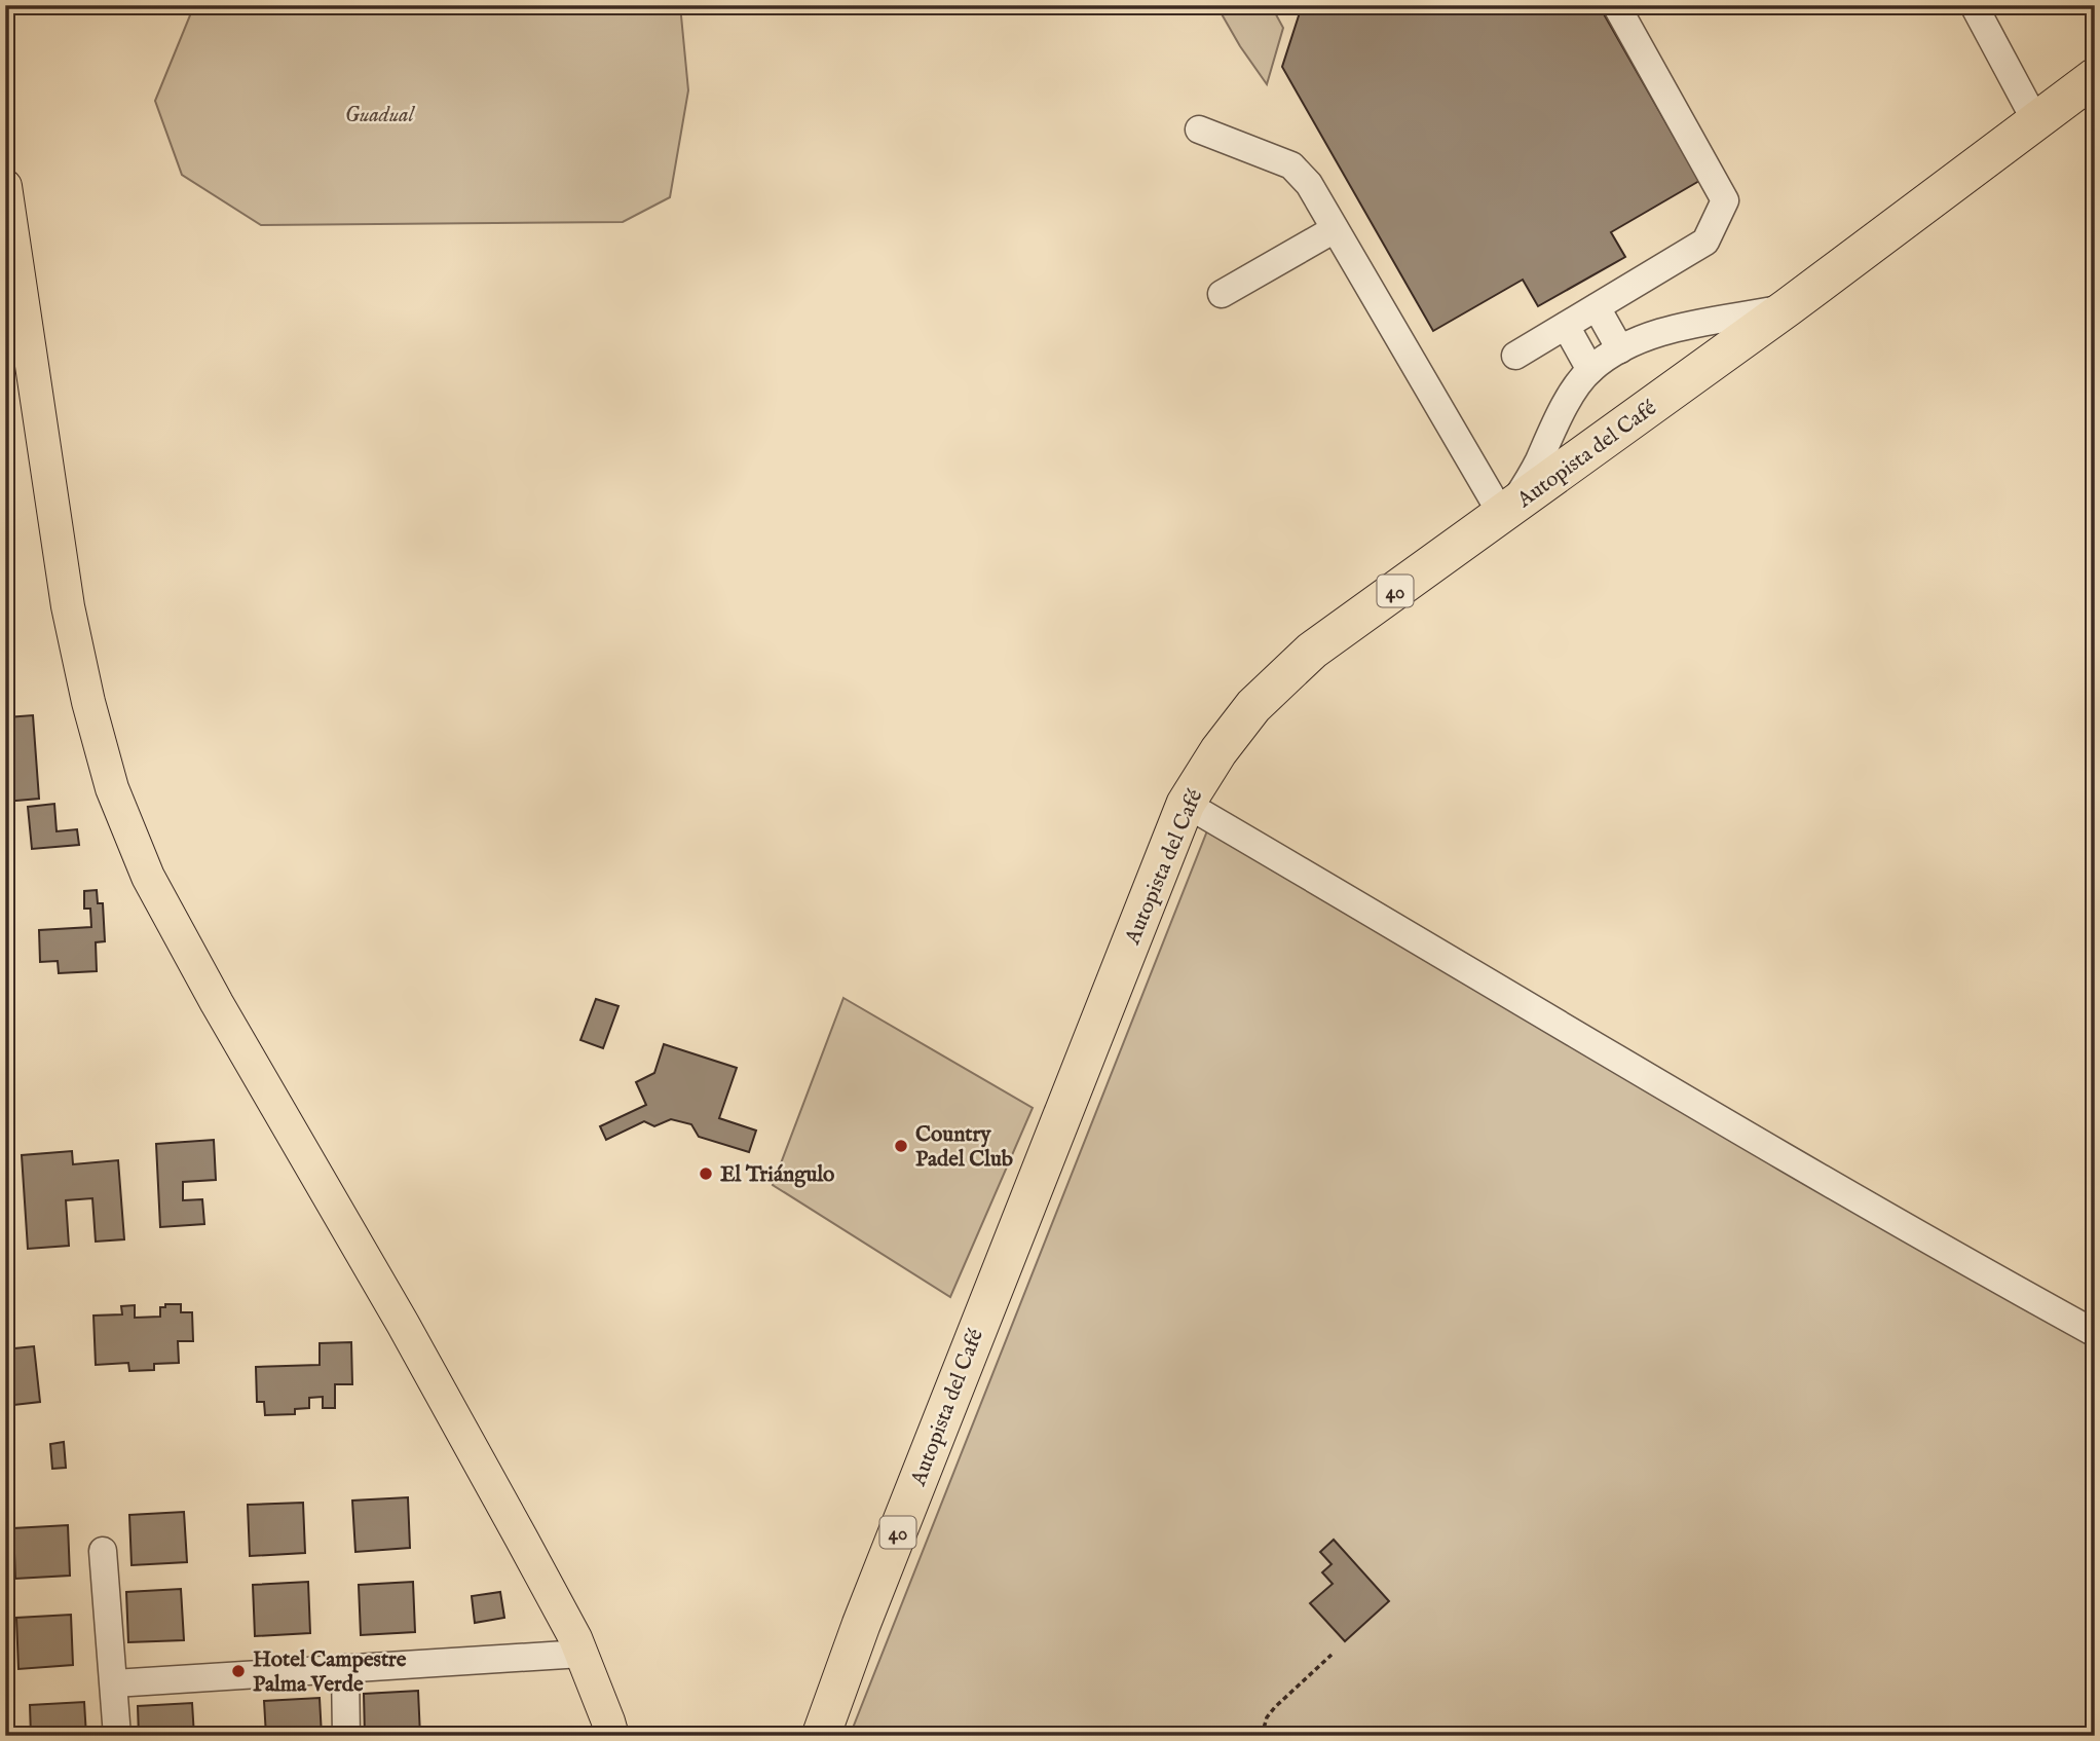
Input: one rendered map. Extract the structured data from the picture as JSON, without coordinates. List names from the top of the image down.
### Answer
{
  "streets": {
    "highway": ["Autopista del Café", "40"]
  },
  "parks": ["Guadual"],
  "places": ["Country Padel Club", "El Triángulo", "Hotel Campestre Palma Verde"]
}
